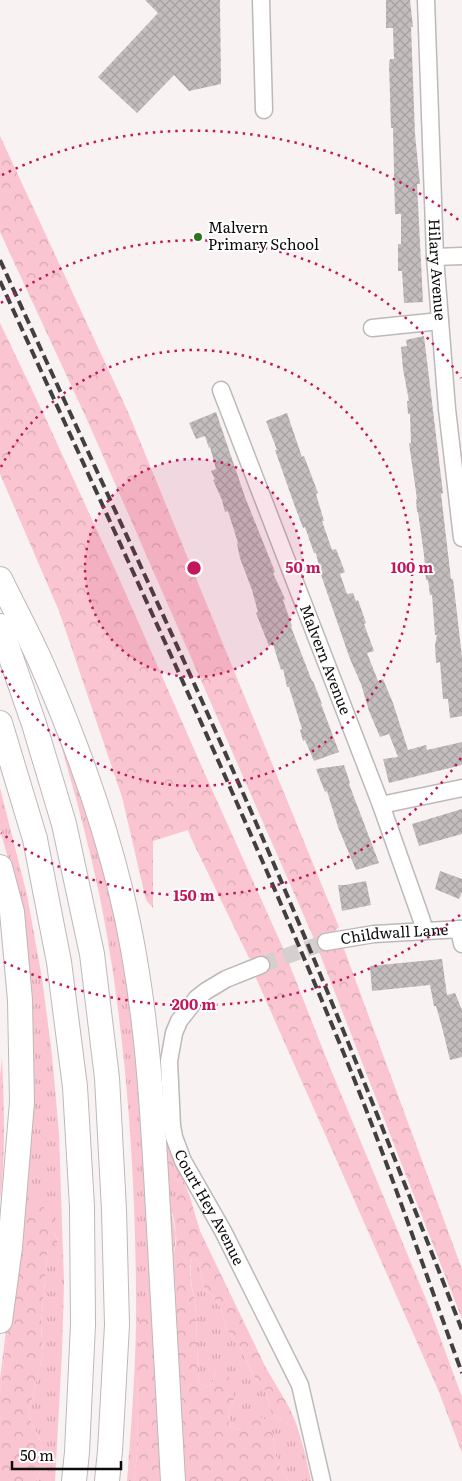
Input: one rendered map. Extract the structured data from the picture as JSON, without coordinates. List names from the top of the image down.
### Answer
{
  "streets": {
    "street": [
      "Hilary Avenue",
      "Malvern Avenue",
      "Childwall Lane",
      "Court Hey Avenue"
    ]
  },
  "crossings": [
    ["Malvern Avenue", "Childwall Lane"]
  ],
  "places": ["Malvern Primary School"],
  "scale_bar": "50 m",
  "rings": [
    "50 m",
    "100 m",
    "150 m",
    "200 m"
  ]
}
